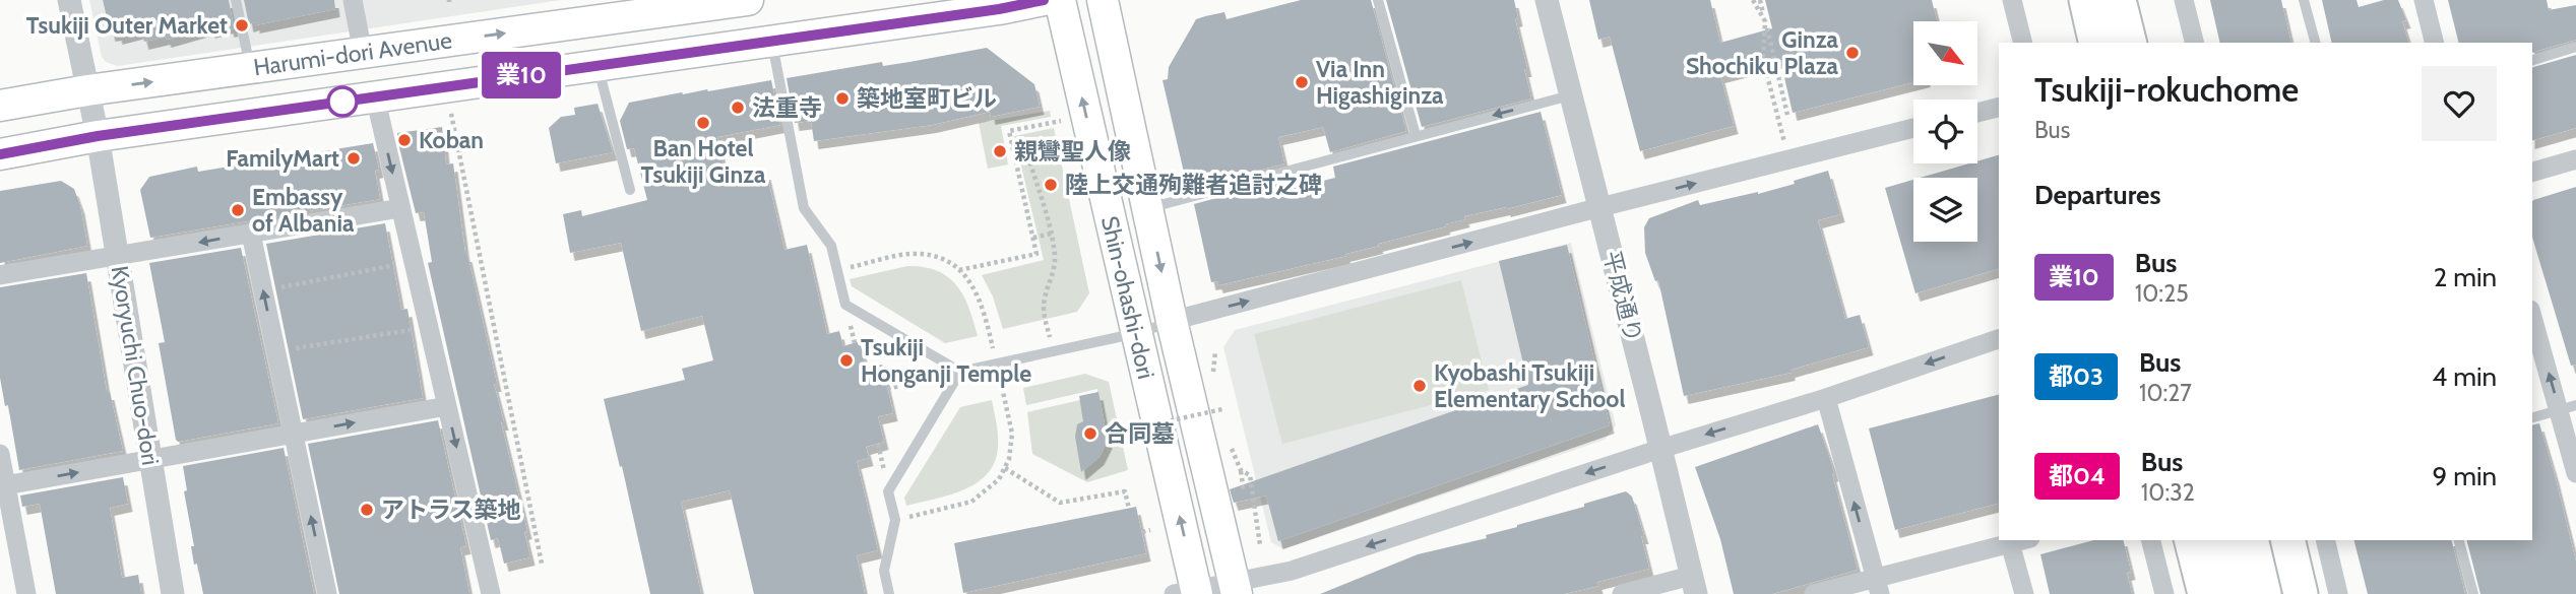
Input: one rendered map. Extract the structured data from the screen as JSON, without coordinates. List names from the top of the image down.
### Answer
{
  "streets": {
    "main road": ["Harumi-dori Avenue", "Shin-ohashi-dori"],
    "street": ["平成通り", "Kyoryuchi Chuo-dori"]
  },
  "crossings": [
    ["Harumi-dori Avenue", "Kyoryuchi Chuo-dori"]
  ],
  "places": [
    "Tsukiji Outer Market",
    "Ginza Shochiku Plaza",
    "Via Inn Higashiginza",
    "築地室町ビル",
    "法重寺",
    "Ban Hotel Tsukiji Ginza",
    "Koban",
    "親鸞聖人像",
    "FamilyMart",
    "陸上交通殉難者追討之碑",
    "Embassy of Albania",
    "Tsukiji Honganji Temple",
    "Kyobashi Tsukiji Elementary School",
    "合同墓",
    "アトラス築地"
  ],
  "lines": ["bus line 業10"],
  "north": "bottom right",
  "page": {
    "on_map": "業10",
    "heading": [
      ["Tsukiji-rokuchome", "Bus"],
      "Departures"
    ],
    "list": [
      {
        "mark": "業10",
        "name": "Bus",
        "note": "10:25",
        "value": "2 min"
      },
      {
        "mark": "都03",
        "name": "Bus",
        "note": "10:27",
        "value": "4 min"
      },
      {
        "mark": "都04",
        "name": "Bus",
        "note": "10:32",
        "value": "9 min"
      }
    ]
  }
}
